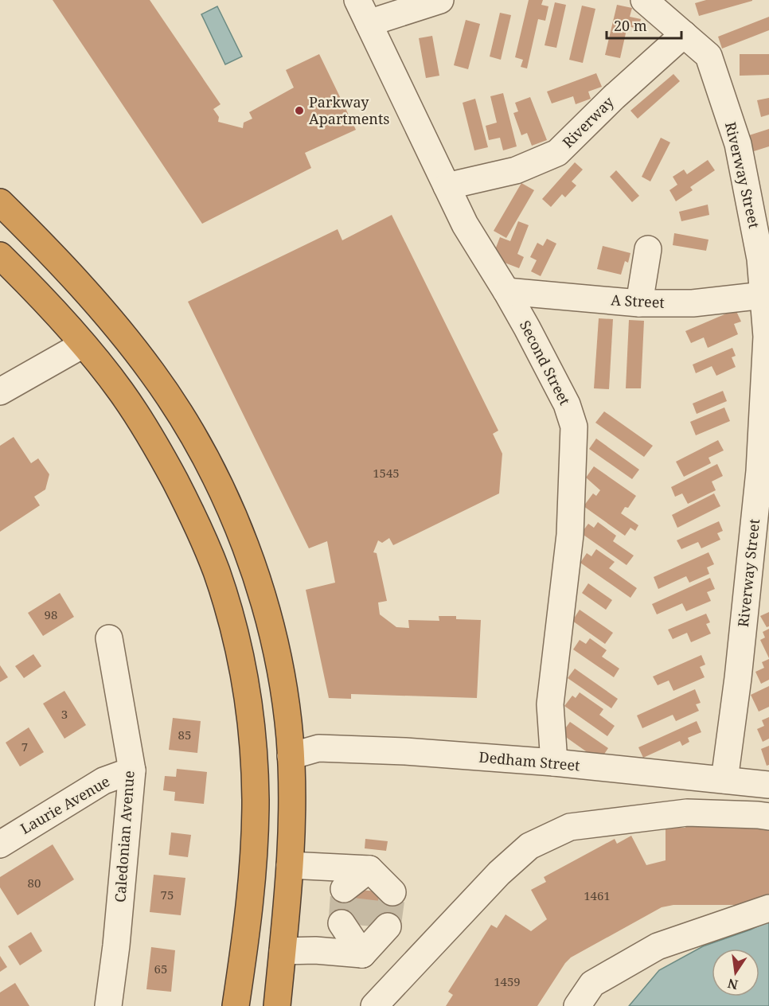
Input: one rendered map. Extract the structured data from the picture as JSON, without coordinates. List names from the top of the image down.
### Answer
{
  "streets": {
    "street": [
      "Riverway",
      "Riverway Street",
      "A Street",
      "Second Street",
      "Dedham Street",
      "Laurie Avenue",
      "Caledonian Avenue"
    ]
  },
  "crossings": [
    ["Riverway", "Riverway Street"],
    ["Riverway", "Second Street"],
    ["Riverway Street", "A Street"],
    ["Riverway Street", "Dedham Street"],
    ["A Street", "Second Street"],
    ["Second Street", "Dedham Street"],
    ["Laurie Avenue", "Caledonian Avenue"]
  ],
  "places": ["Parkway Apartments"],
  "house_numbers": [
    "1545",
    "98",
    "3",
    "85",
    "7",
    "80",
    "75",
    "1461",
    "65",
    "1459"
  ],
  "scale_bar": "20 m",
  "north": "bottom"
}
